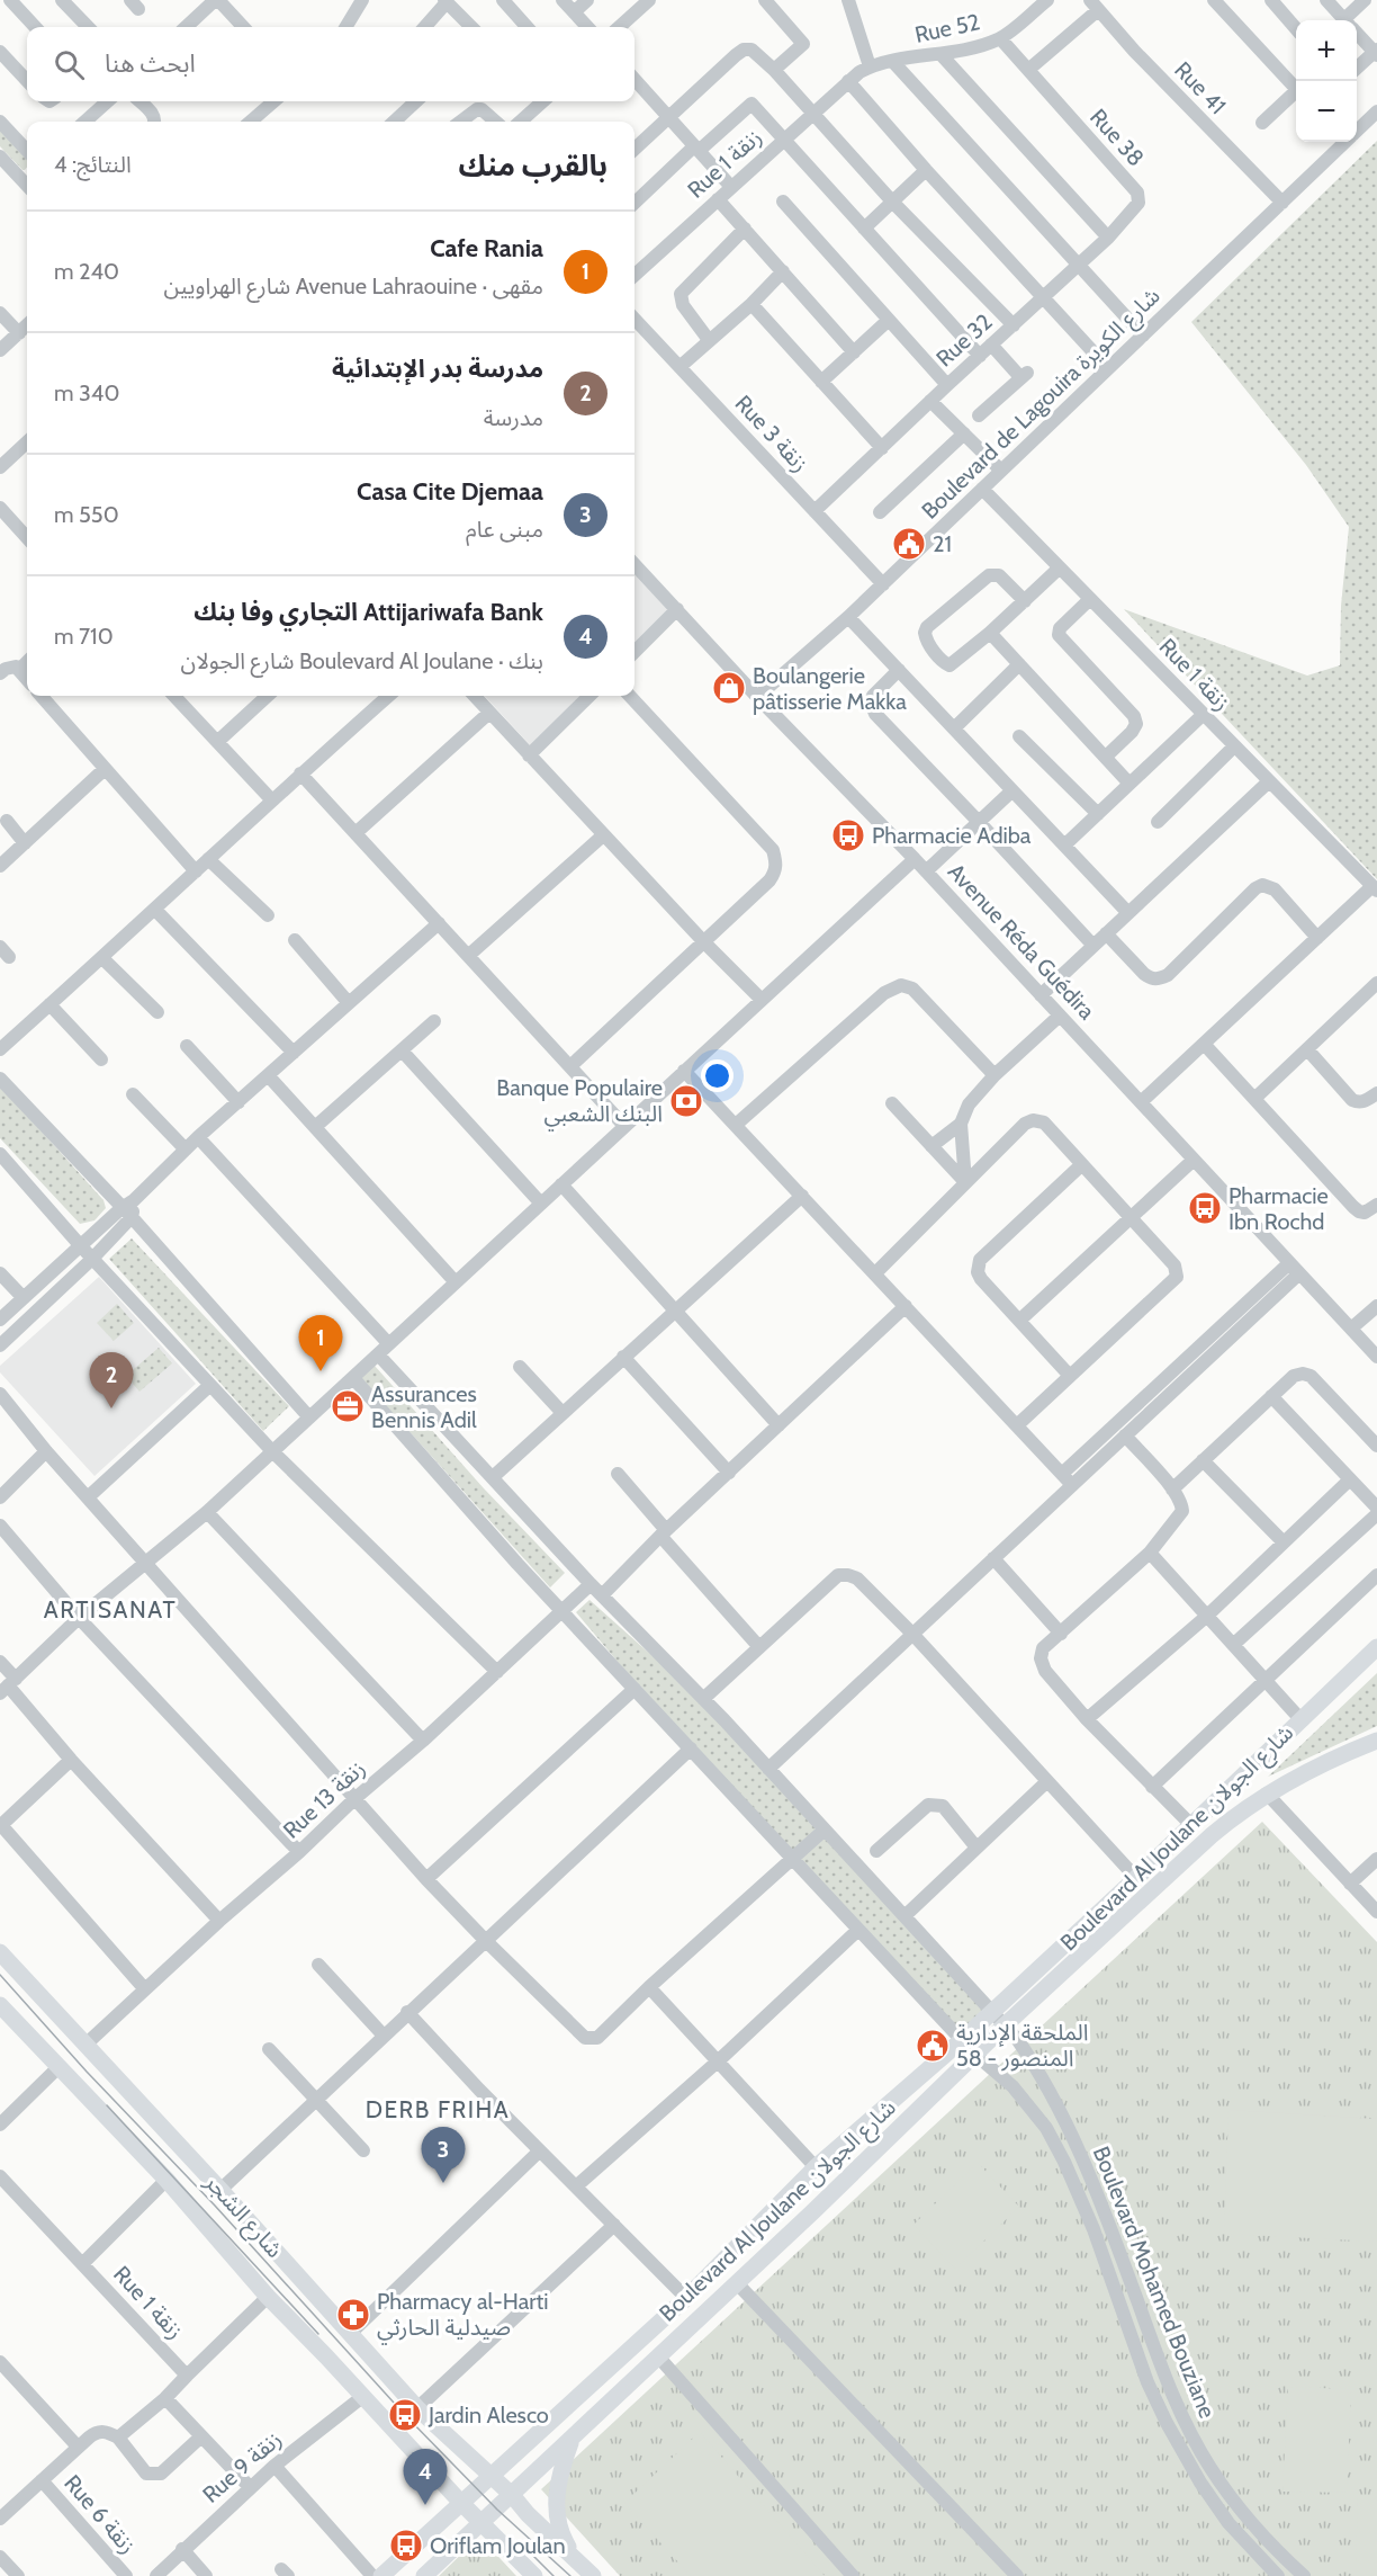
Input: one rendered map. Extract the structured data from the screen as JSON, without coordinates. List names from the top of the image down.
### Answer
{
  "streets": {
    "main road": ["Boulevard Al Joulane شارع الجولان", "شارع الشجر"],
    "street": [
      "Rue 52",
      "Rue 41",
      "Rue 38",
      "Rue 1 زنقة",
      "Rue 32",
      "Boulevard de Lagouira شارع الكويرة",
      "Rue 3 زنقة",
      "Avenue Réda Guédira",
      "Rue 13 زنقة",
      "Boulevard Mohamed Bouziane",
      "Rue 9 زنقة",
      "Rue 6 زنقة"
    ]
  },
  "crossings": [
    ["Rue 52", "Rue 38"],
    ["Rue 52", "Rue 1 زنقة"],
    ["Rue 41", "Boulevard de Lagouira شارع الكويرة"],
    ["Rue 38", "Rue 32"],
    ["Rue 1 زنقة", "Boulevard de Lagouira شارع الكويرة"],
    ["Rue 32", "Rue 3 زنقة"],
    ["Boulevard de Lagouira شارع الكويرة", "Rue 3 زنقة"],
    ["Boulevard de Lagouira شارع الكويرة", "Avenue Réda Guédira"],
    ["Rue 13 زنقة", "شارع الشجر"],
    ["Rue 13 زنقة", "Boulevard Mohamed Bouziane"],
    ["Boulevard Al Joulane شارع الجولان", "شارع الشجر"],
    ["Boulevard Al Joulane شارع الجولان", "Boulevard Mohamed Bouziane"],
    ["شارع الشجر", "Rue 9 زنقة"]
  ],
  "districts": ["ARTISANAT", "DERB FRIHA"],
  "places": {
    "public building": ["21", "الملحقة الإدارية 58 - المنصور"],
    "shop": ["Boulangerie pâtisserie Makka"],
    "bus stop": [
      "Pharmacie Adiba",
      "Pharmacie Ibn Rochd",
      "Jardin Alesco",
      "Oriflam Joulan"
    ],
    "bank": ["Banque Populaire البنك الشعبي"],
    "office": ["Assurances Bennis Adil"],
    "pharmacy": ["Pharmacy al-Harti صيدلية الحارثي"]
  },
  "page": {
    "map_buttons": ["+", "−"],
    "search": "ابحث هنا",
    "heading": ["بالقرب منك", "النتائج: 4"],
    "list": [
      {
        "mark": "1",
        "name": "Cafe Rania",
        "note": "مقهى · Avenue Lahraouine شارع الهراويين",
        "value": "240 m"
      },
      {
        "mark": "2",
        "name": "مدرسة بدر الإبتدائية",
        "note": "مدرسة",
        "value": "340 m"
      },
      {
        "mark": "3",
        "name": "Casa Cite Djemaa",
        "note": "مبنى عام",
        "value": "550 m"
      },
      {
        "mark": "4",
        "name": "Attijariwafa Bank التجاري وفا بنك",
        "note": "بنك · Boulevard Al Joulane شارع الجولان",
        "value": "710 m"
      }
    ],
    "pins": [
      "1",
      "2",
      "3",
      "4"
    ]
  }
}
